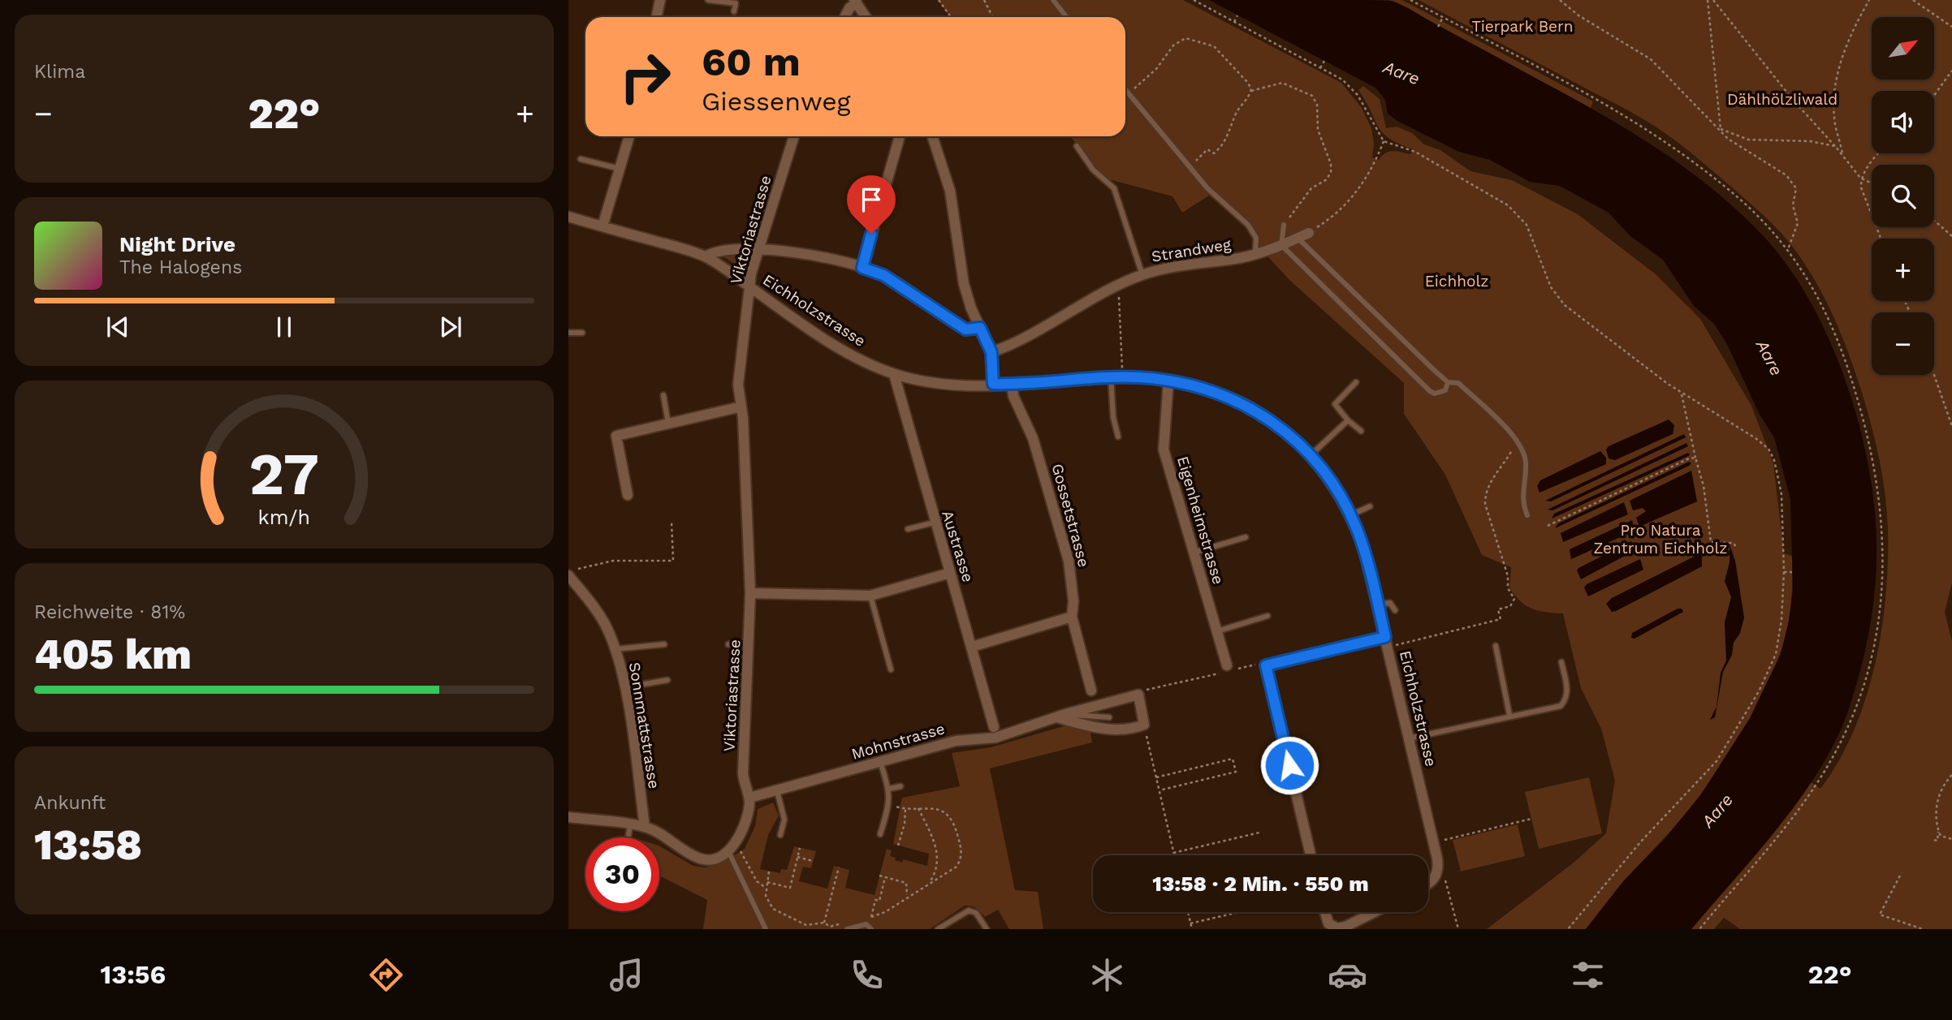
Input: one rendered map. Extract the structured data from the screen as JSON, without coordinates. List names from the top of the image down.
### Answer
{
  "streets": {
    "street": [
      "Viktoriastrasse",
      "Strandweg",
      "Eichholzstrasse",
      "Gossetstrasse",
      "Eigenheimstrasse",
      "Austrasse",
      "Sonnmattstrasse",
      "Mohnstrasse"
    ]
  },
  "crossings": [
    ["Viktoriastrasse", "Eichholzstrasse"],
    ["Viktoriastrasse", "Mohnstrasse"],
    ["Eichholzstrasse", "Gossetstrasse"],
    ["Eichholzstrasse", "Eigenheimstrasse"],
    ["Eichholzstrasse", "Austrasse"]
  ],
  "water": ["Aare"],
  "parks": [
    "Tierpark Bern",
    "Dählhölzliwald",
    "Eichholz",
    "Pro Natura Zentrum Eichholz"
  ],
  "north": "top right",
  "page": {
    "tile": [
      "Klima",
      ["Reichweite · 81%", "405 km"],
      ["Ankunft", "13:58"]
    ],
    "map_buttons": ["+", "−"],
    "turn": ["60 m", "Giessenweg"],
    "heat": ["−", "22°", "+"],
    "song": ["Night Drive", "The Halogens"],
    "limit": "30",
    "trip": "13:58 · 2 Min. · 550 m",
    "tabs": ["13:56", "22°"],
    "gauge": ["27", "km/h"]
  }
}
